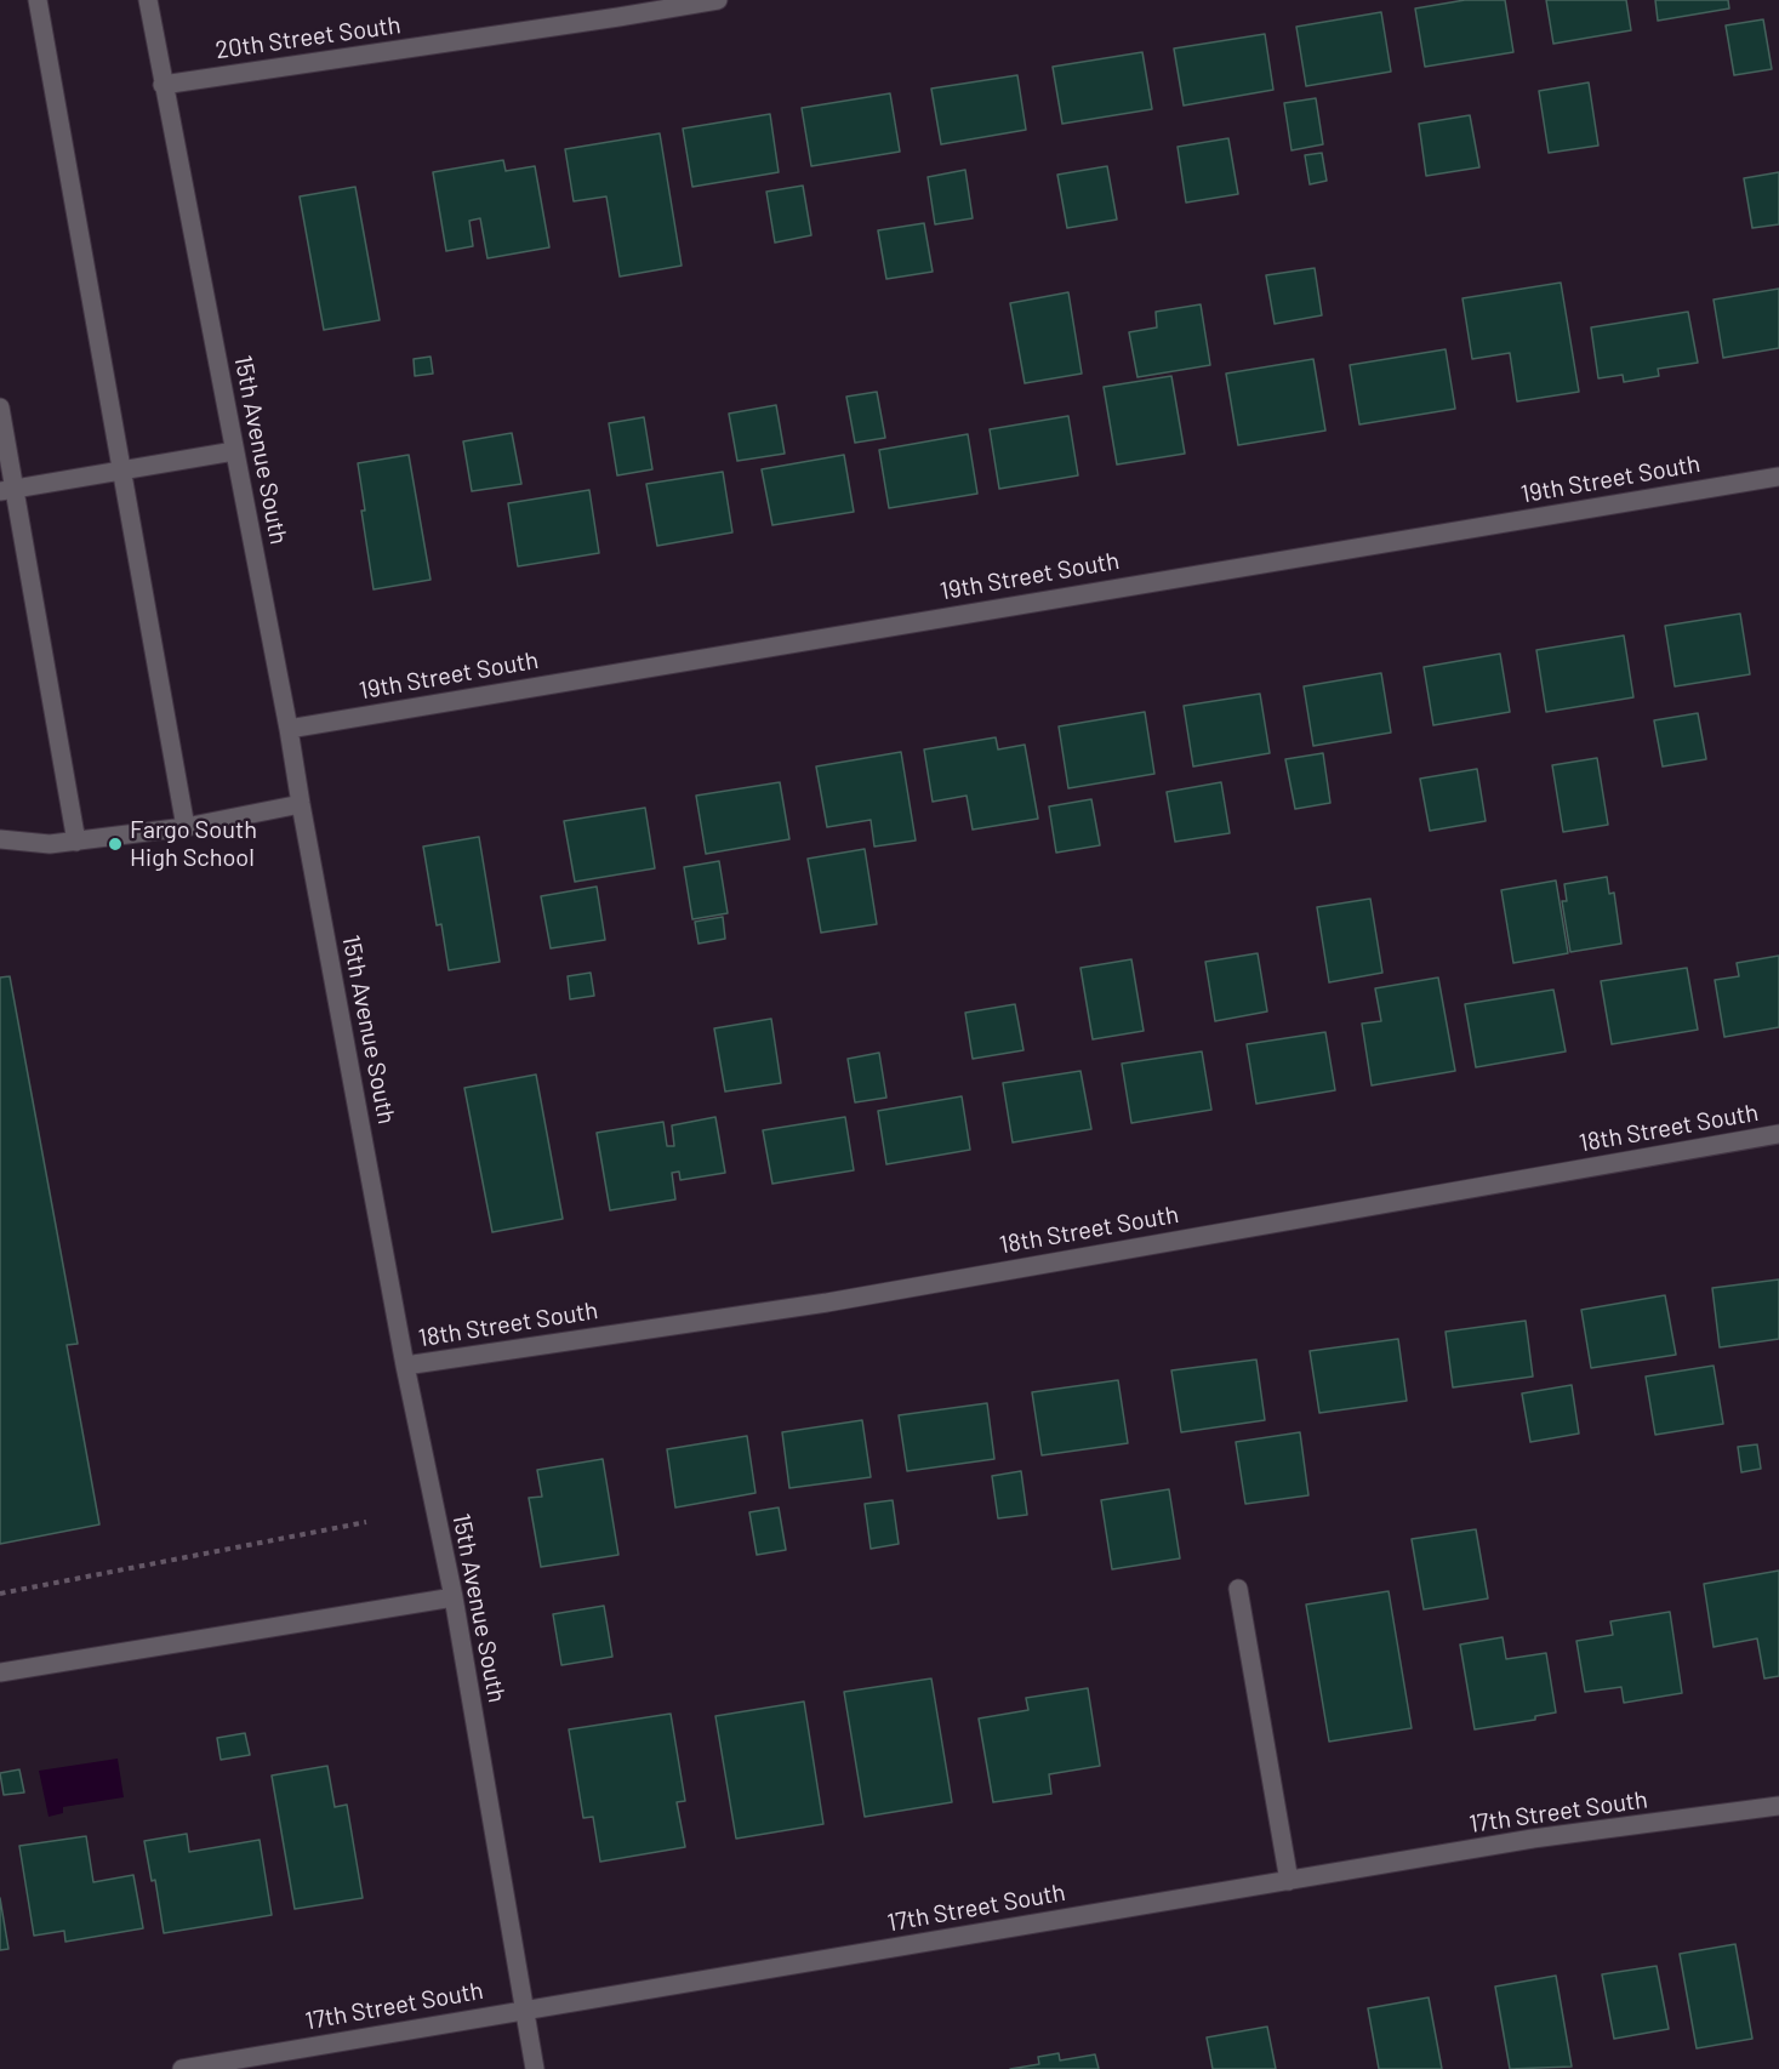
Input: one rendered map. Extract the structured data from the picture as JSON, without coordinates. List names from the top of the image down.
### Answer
{
  "streets": {
    "street": [
      "20th Street South",
      "15th Avenue South",
      "19th Street South",
      "18th Street South",
      "17th Street South"
    ]
  },
  "crossings": [
    ["20th Street South", "15th Avenue South"],
    ["15th Avenue South", "19th Street South"],
    ["15th Avenue South", "18th Street South"],
    ["15th Avenue South", "17th Street South"]
  ],
  "places": ["Fargo South High School"]
}
